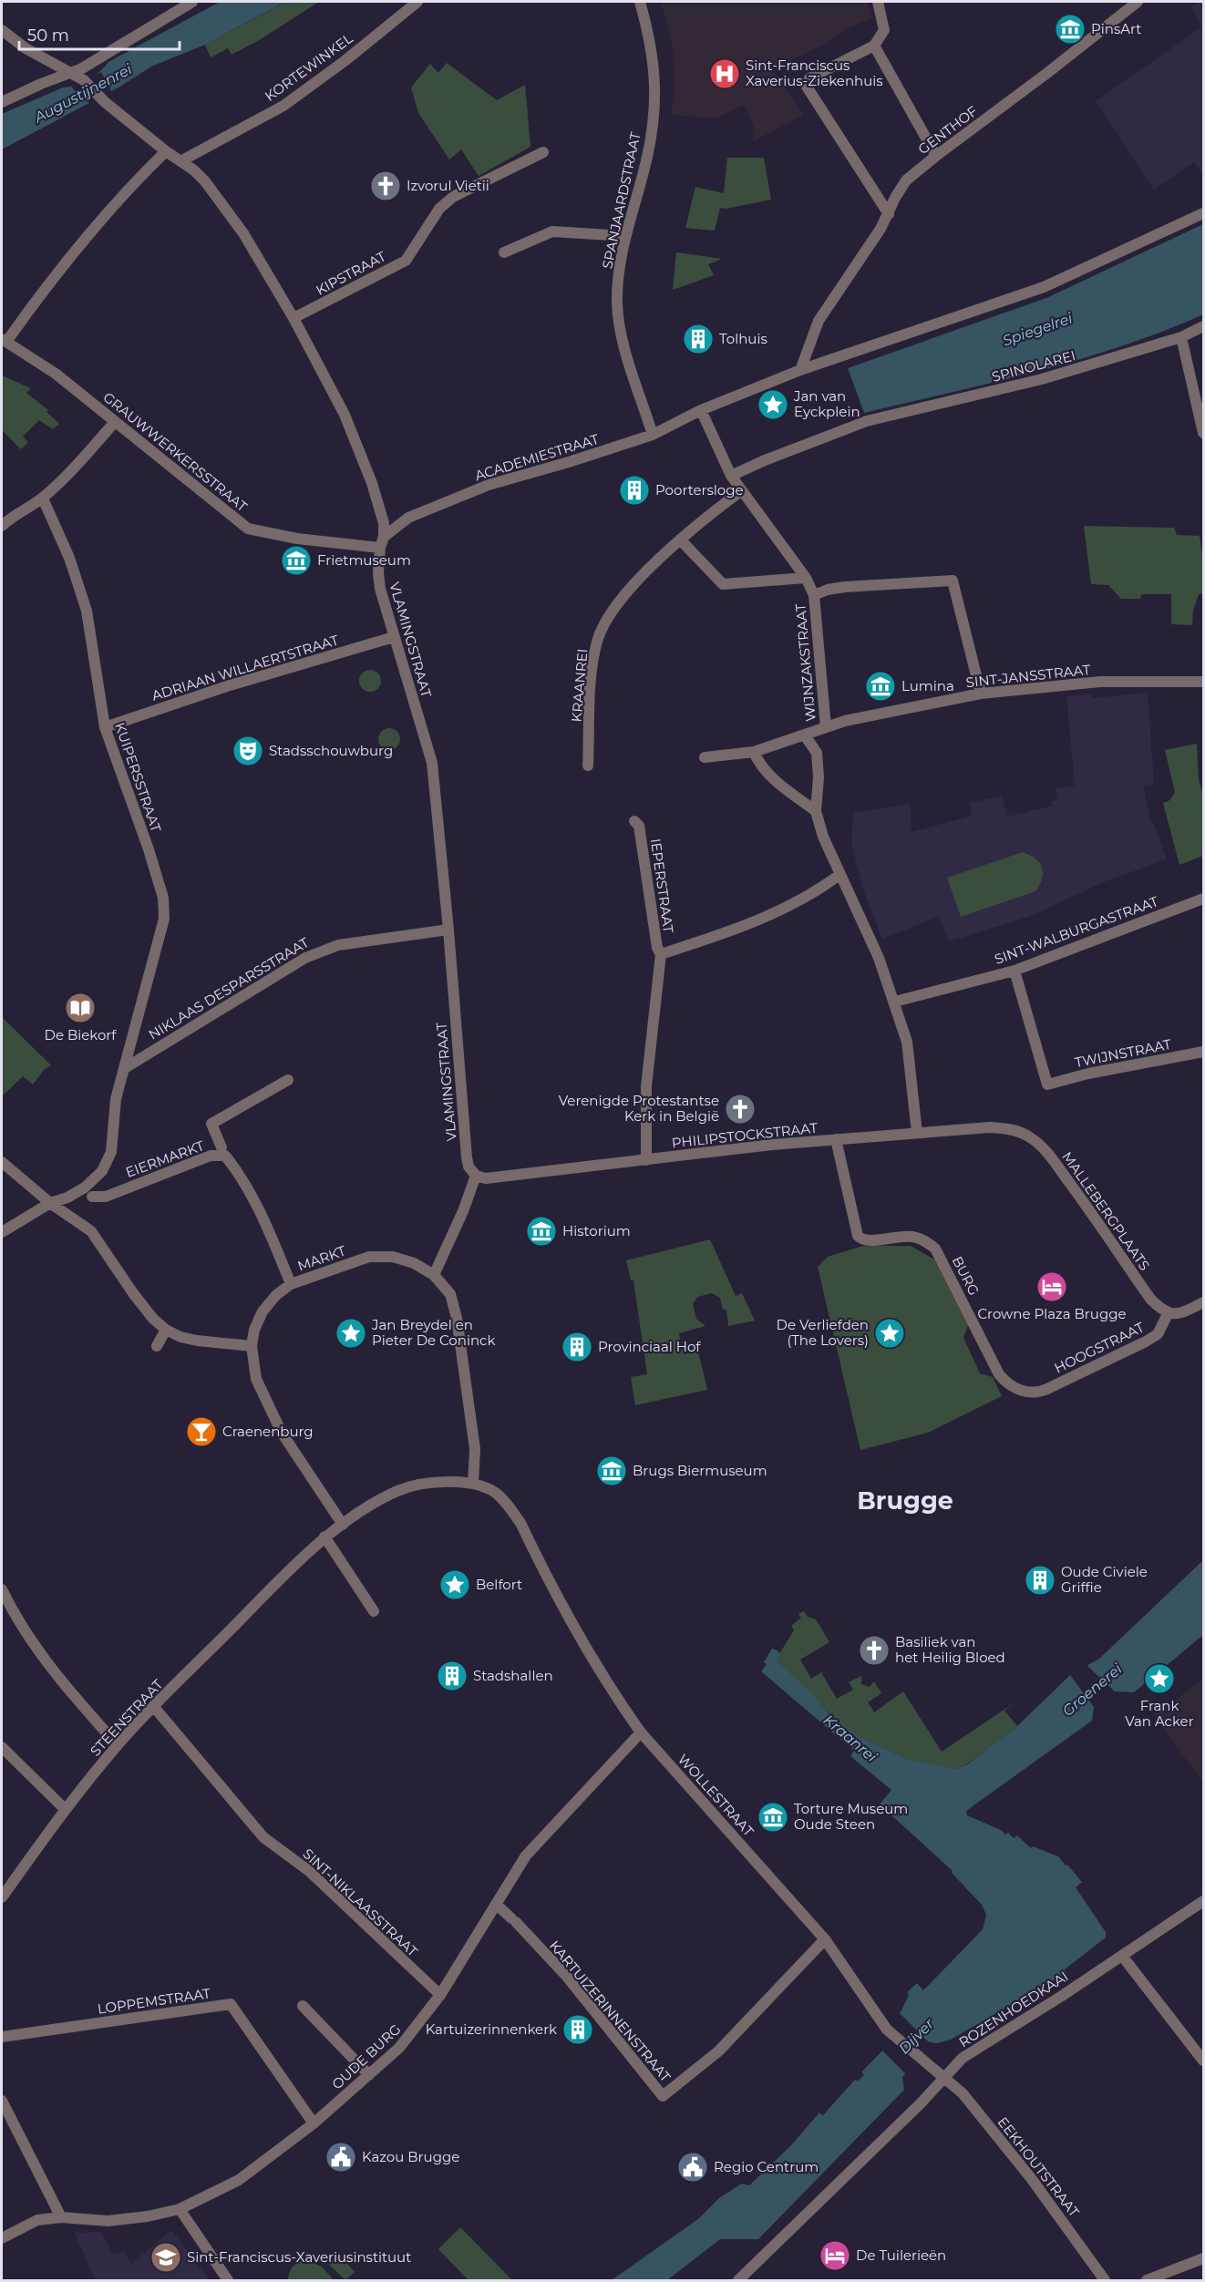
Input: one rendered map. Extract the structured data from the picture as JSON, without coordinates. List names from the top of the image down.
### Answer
{
  "streets": {
    "street": [
      "KORTEWINKEL",
      "GENTHOF",
      "SPANJAARDSTRAAT",
      "KIPSTRAAT",
      "SPINOLAREI",
      "GRAUWWERKERSSTRAAT",
      "ACADEMIESTRAAT",
      "VLAMINGSTRAAT",
      "WIJNZAKSTRAAT",
      "ADRIAAN WILLAERTSTRAAT",
      "SINT-JANSSTRAAT",
      "KRAANREI",
      "KUIPERSSTRAAT",
      "IEPERSTRAAT",
      "SINT-WALBURGASTRAAT",
      "NIKLAAS DESPARSSTRAAT",
      "TWIJNSTRAAT",
      "PHILIPSTOCKSTRAAT",
      "EIERMARKT",
      "MALLEBERGPLAATS",
      "MARKT",
      "BURG",
      "HOOGSTRAAT",
      "STEENSTRAAT",
      "WOLLESTRAAT",
      "SINT-NIKLAASSTRAAT",
      "LOPPEMSTRAAT",
      "ROZENHOEDKAAI",
      "KARTUIZERINNENSTRAAT",
      "OUDE BURG",
      "EEKHOUTSTRAAT"
    ]
  },
  "crossings": [
    ["KORTEWINKEL", "VLAMINGSTRAAT"],
    ["SPANJAARDSTRAAT", "ACADEMIESTRAAT"],
    ["KIPSTRAAT", "VLAMINGSTRAAT"],
    ["SPINOLAREI", "WIJNZAKSTRAAT"],
    ["GRAUWWERKERSSTRAAT", "ACADEMIESTRAAT"],
    ["GRAUWWERKERSSTRAAT", "VLAMINGSTRAAT"],
    ["ACADEMIESTRAAT", "VLAMINGSTRAAT"],
    ["VLAMINGSTRAAT", "ADRIAAN WILLAERTSTRAAT"],
    ["VLAMINGSTRAAT", "NIKLAAS DESPARSSTRAAT"],
    ["VLAMINGSTRAAT", "PHILIPSTOCKSTRAAT"],
    ["WIJNZAKSTRAAT", "SINT-JANSSTRAAT"],
    ["WIJNZAKSTRAAT", "KRAANREI"],
    ["ADRIAAN WILLAERTSTRAAT", "KUIPERSSTRAAT"],
    ["KUIPERSSTRAAT", "NIKLAAS DESPARSSTRAAT"],
    ["KUIPERSSTRAAT", "EIERMARKT"],
    ["SINT-WALBURGASTRAAT", "TWIJNSTRAAT"],
    ["NIKLAAS DESPARSSTRAAT", "EIERMARKT"],
    ["PHILIPSTOCKSTRAAT", "MALLEBERGPLAATS"],
    ["PHILIPSTOCKSTRAAT", "BURG"],
    ["EIERMARKT", "MARKT"],
    ["MALLEBERGPLAATS", "HOOGSTRAAT"],
    ["MARKT", "WOLLESTRAAT"],
    ["BURG", "HOOGSTRAAT"],
    ["STEENSTRAAT", "SINT-NIKLAASSTRAAT"],
    ["WOLLESTRAAT", "ROZENHOEDKAAI"],
    ["WOLLESTRAAT", "KARTUIZERINNENSTRAAT"],
    ["WOLLESTRAAT", "OUDE BURG"],
    ["WOLLESTRAAT", "EEKHOUTSTRAAT"],
    ["SINT-NIKLAASSTRAAT", "OUDE BURG"],
    ["LOPPEMSTRAAT", "OUDE BURG"],
    ["ROZENHOEDKAAI", "EEKHOUTSTRAAT"],
    ["KARTUIZERINNENSTRAAT", "OUDE BURG"]
  ],
  "districts": ["Brugge"],
  "water": [
    "Augustijnenrei",
    "Spiegelrei",
    "Groenerei",
    "Kraanrei",
    "Dijver"
  ],
  "places": {
    "museum": [
      "PinsArt",
      "Frietmuseum",
      "Lumina",
      "Historium",
      "Brugs Biermuseum",
      "Torture Museum Oude Steen"
    ],
    "hospital": ["Sint-Franciscus Xaverius-Ziekenhuis"],
    "church": ["Izvorul Vietii", "Verenigde Protestantse Kerk in België", "Basiliek van het Heilig Bloed"],
    "building": [
      "Tolhuis",
      "Poortersloge",
      "Provinciaal Hof",
      "Oude Civiele Griffie",
      "Stadshallen",
      "Kartuizerinnenkerk"
    ],
    "place": [
      "Jan van Eyckplein",
      "Jan Breydel en Pieter De Coninck",
      "De Verliefden (The Lovers)",
      "Belfort",
      "Frank Van Acker"
    ],
    "theatre": ["Stadsschouwburg"],
    "library": ["De Biekorf"],
    "hotel": ["Crowne Plaza Brugge", "De Tuilerieën"],
    "bar": ["Craenenburg"],
    "public building": ["Kazou Brugge", "Regio Centrum"],
    "school or university": ["Sint-Franciscus-Xaveriusinstituut"]
  },
  "scale_bar": "50 m"
}
